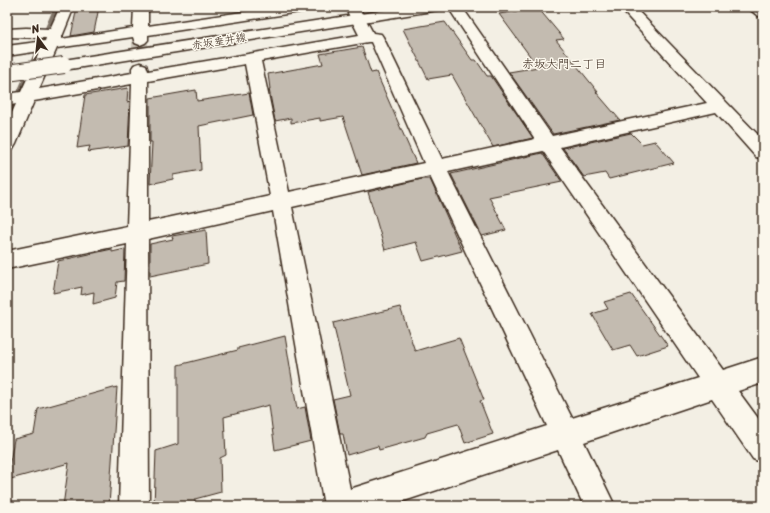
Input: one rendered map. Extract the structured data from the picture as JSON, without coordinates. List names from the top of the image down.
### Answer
{
  "streets": {
    "street": ["赤坂垂井線"]
  },
  "districts": ["赤坂大門二丁目"],
  "north": "top"
}
